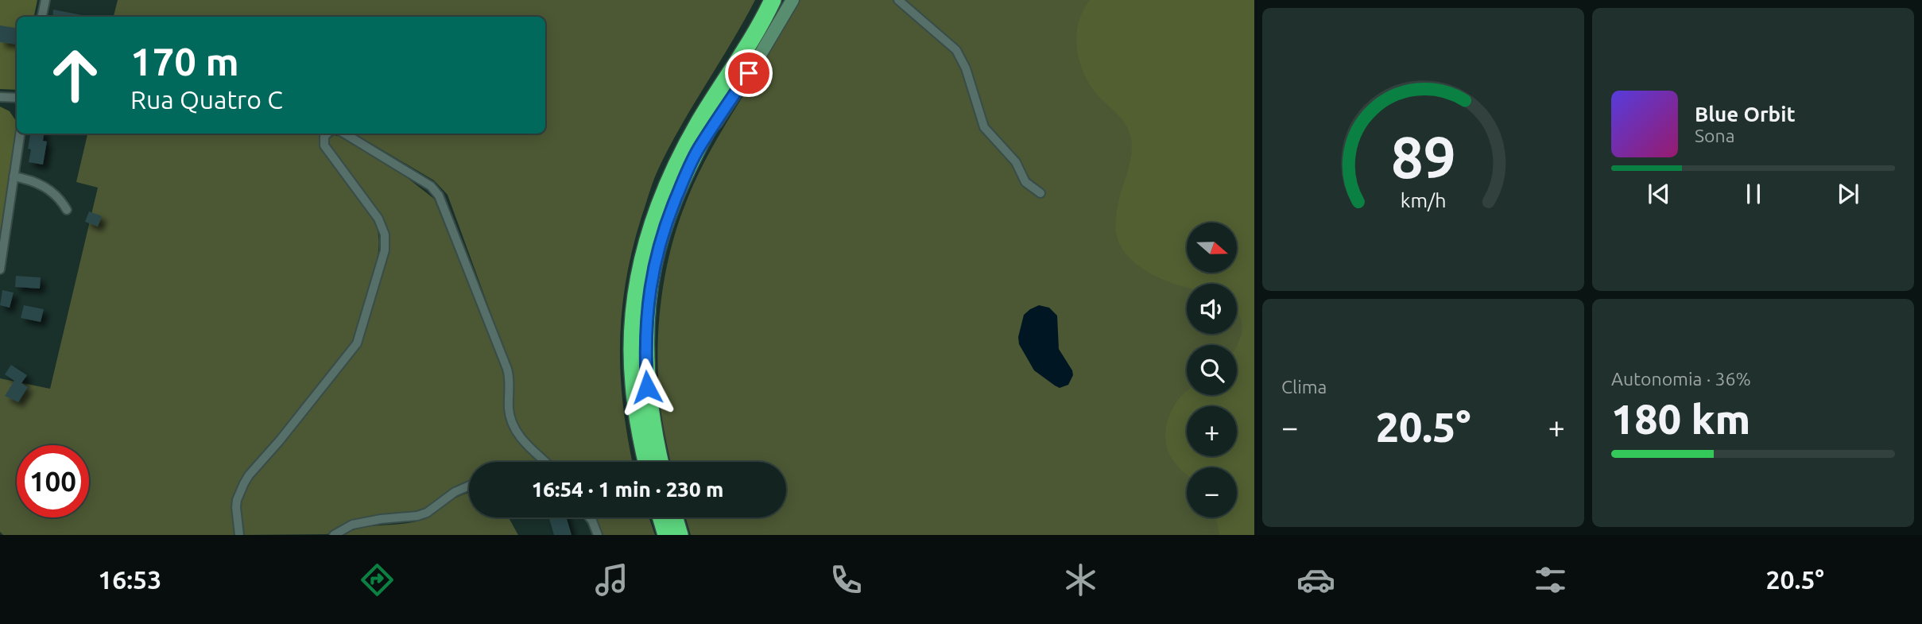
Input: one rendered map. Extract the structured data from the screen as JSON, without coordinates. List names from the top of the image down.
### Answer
{
  "north": "right",
  "page": {
    "turn": ["170 m", "Rua Quatro C"],
    "song": ["Blue Orbit", "Sona"],
    "map_buttons": ["+", "−"],
    "tile": [
      "Clima",
      ["Autonomia · 36%", "180 km"]
    ],
    "heat": ["−", "20.5°", "+"],
    "limit": "100",
    "trip": "16:54 · 1 min · 230 m",
    "tabs": ["16:53", "20.5°"],
    "gauge": ["89", "km/h"]
  }
}
